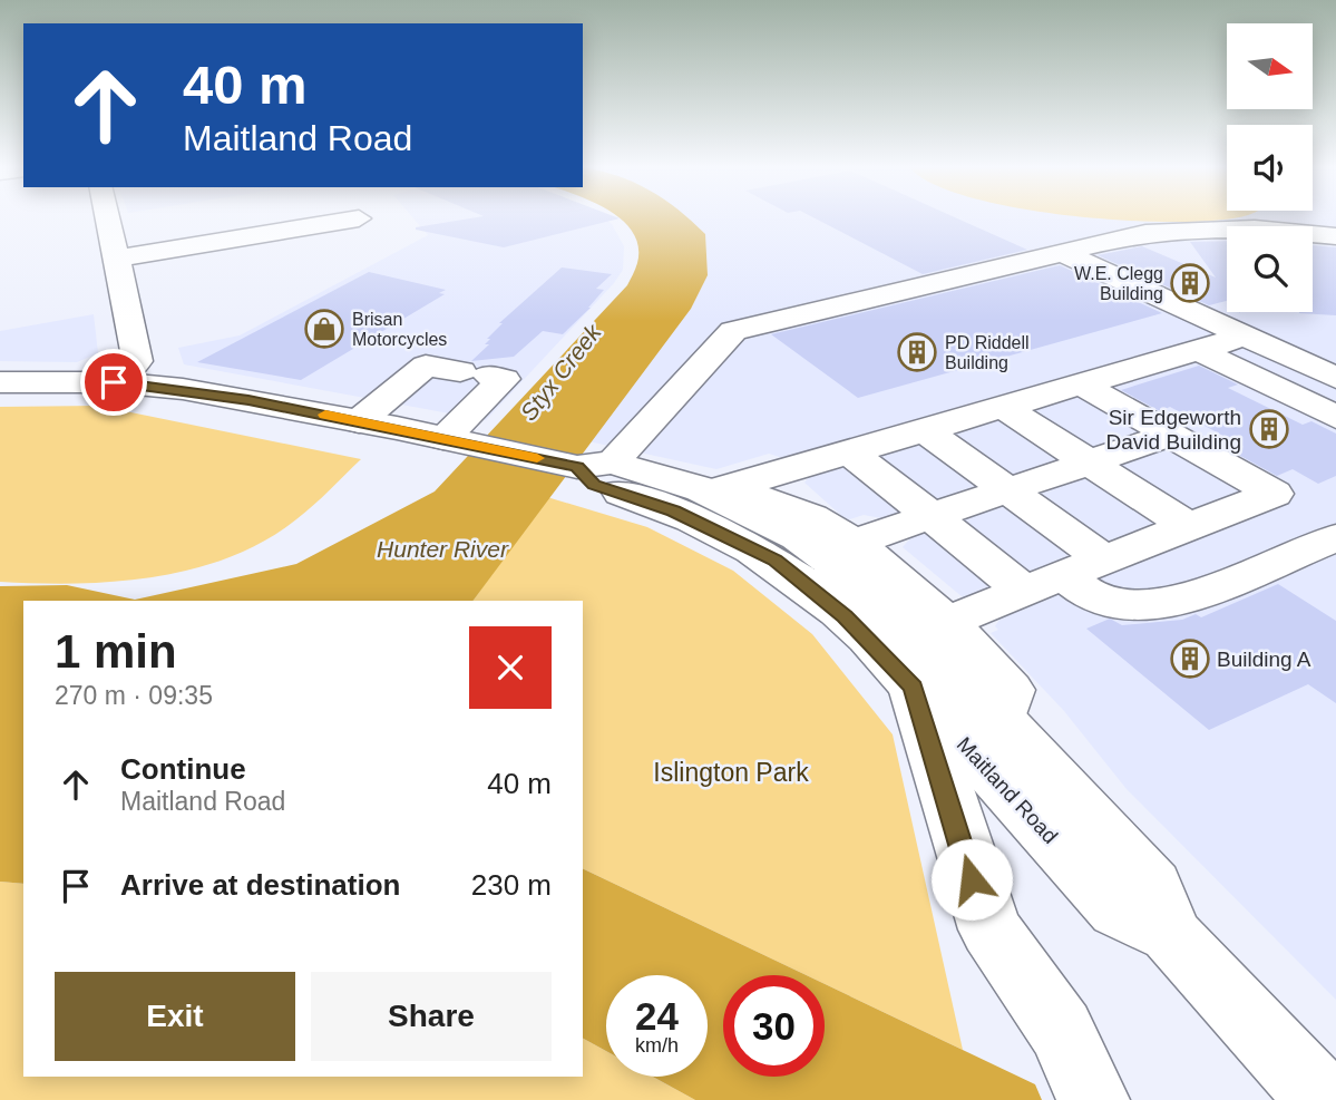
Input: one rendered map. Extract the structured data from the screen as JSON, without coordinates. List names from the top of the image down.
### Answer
{
  "streets": {
    "main road": ["Maitland Road"]
  },
  "water": ["Styx Creek", "Hunter River"],
  "parks": ["Islington Park"],
  "places": {
    "building": [
      "W.E. Clegg Building",
      "PD Riddell Building",
      "Sir Edgeworth David Building",
      "Building A"
    ],
    "shop": ["Brisan Motorcycles"]
  },
  "north": "right",
  "page": {
    "turn": ["40 m", "Maitland Road"],
    "heading": ["1 min", "270 m · 09:35"],
    "list": [
      {
        "name": "Continue",
        "note": "Maitland Road",
        "value": "40 m"
      },
      {
        "name": "Arrive at destination",
        "value": "230 m"
      }
    ],
    "buttons": ["Exit", "Share"],
    "speed": "24 km/h",
    "limit": "30"
  }
}
